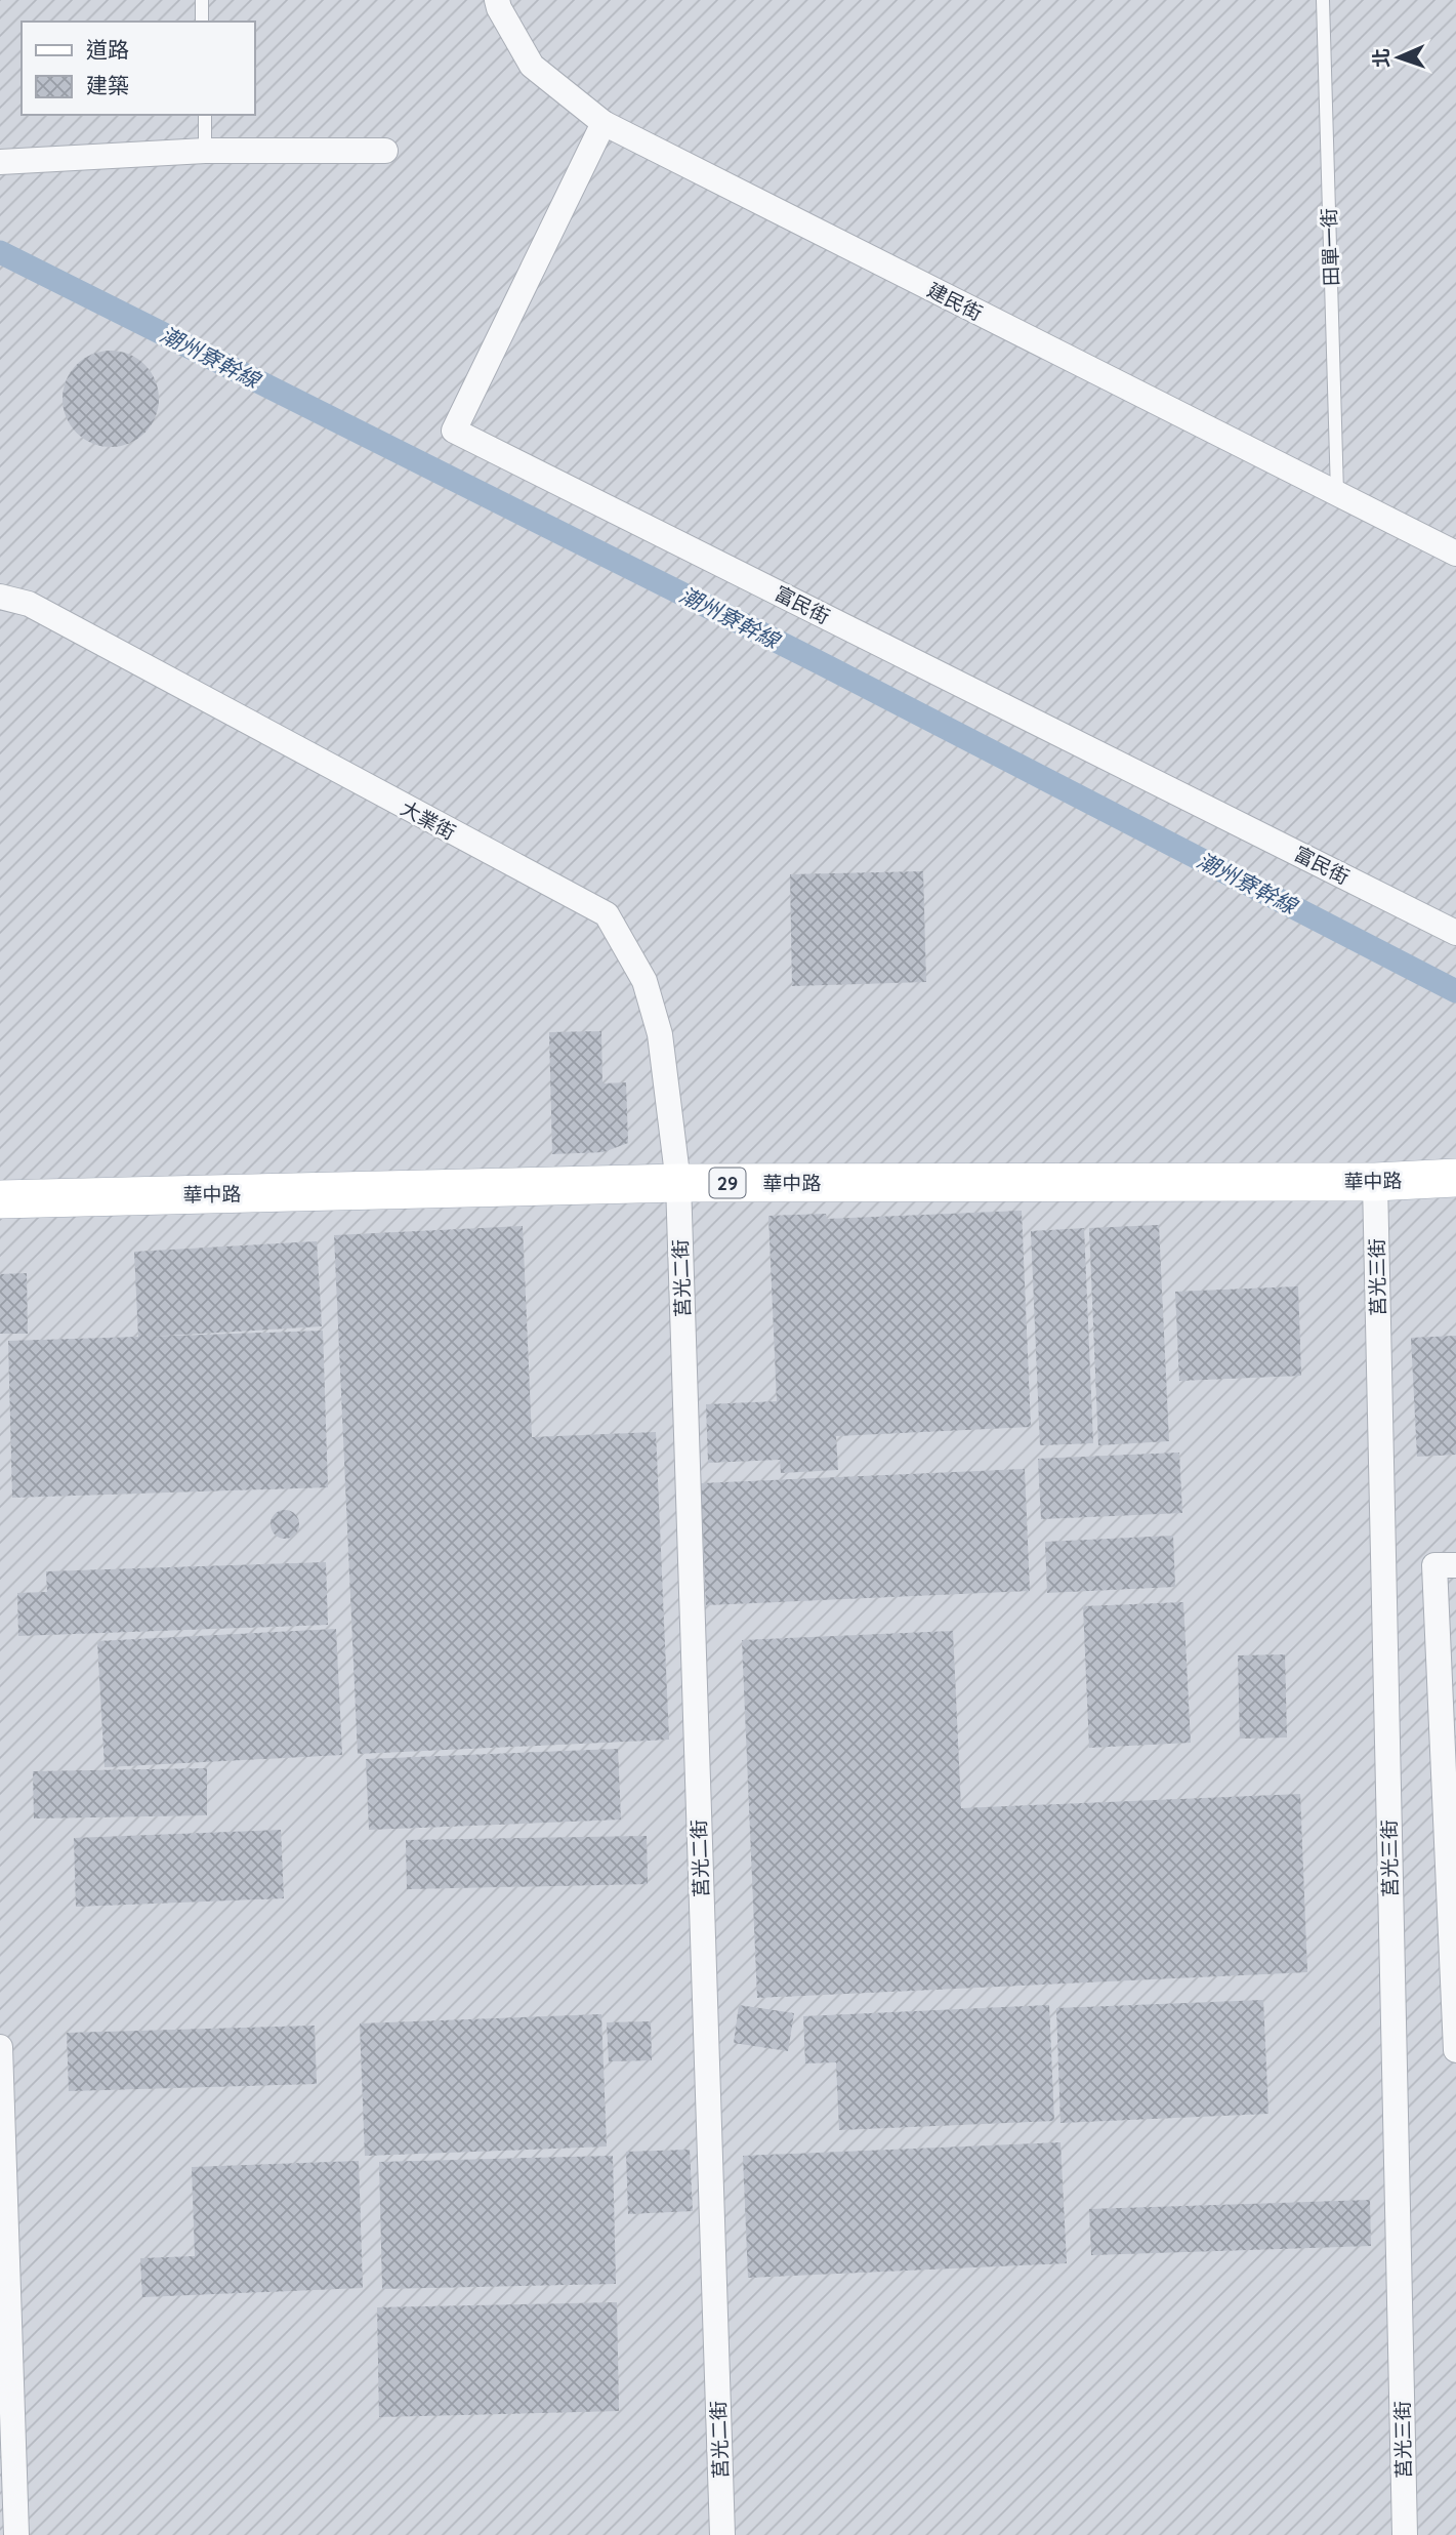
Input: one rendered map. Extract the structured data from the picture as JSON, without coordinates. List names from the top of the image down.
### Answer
{
  "streets": {
    "main road": ["華中路", "29"],
    "street": [
      "建民街",
      "富民街",
      "大業街",
      "莒光三街",
      "莒光二街"
    ],
    "lane": ["田單一街"]
  },
  "crossings": [
    ["田單一街", "建民街"],
    ["建民街", "富民街"],
    ["大業街", "華中路"],
    ["大業街", "莒光二街"],
    ["華中路", "莒光三街"],
    ["華中路", "莒光二街"]
  ],
  "water": ["潮州寮幹線"],
  "legend": ["道路", "建築"],
  "north": "left"
}
